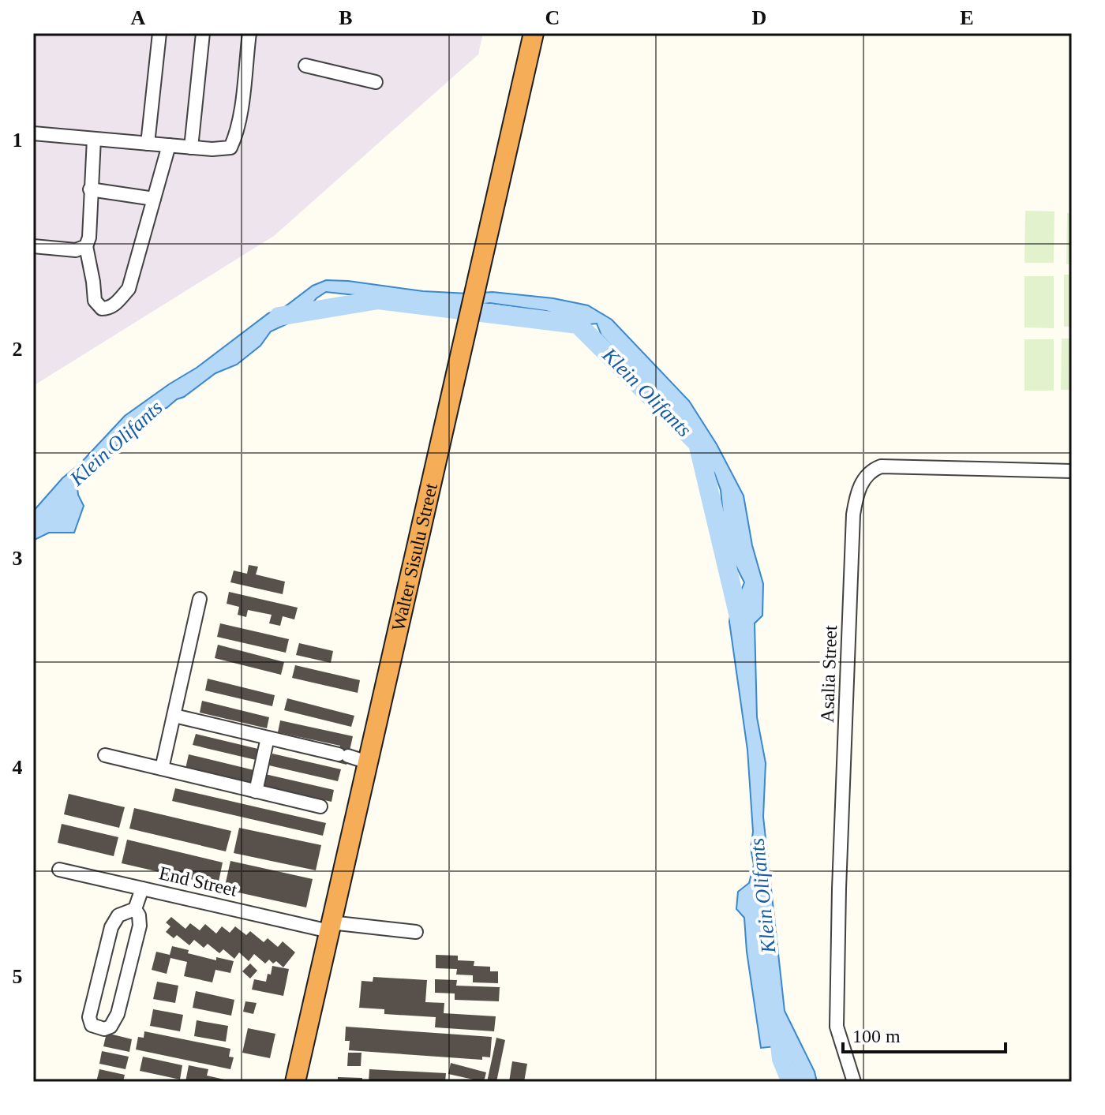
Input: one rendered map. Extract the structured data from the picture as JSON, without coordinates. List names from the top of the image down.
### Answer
{
  "streets": {
    "highway": ["Walter Sisulu Street"],
    "street": ["Asalia Street", "End Street"]
  },
  "crossings": [
    ["Walter Sisulu Street", "End Street"]
  ],
  "water": ["Klein Olifants"],
  "scale_bar": "100 m",
  "grid": {
    "columns": [
      "A",
      "B",
      "C",
      "D",
      "E"
    ],
    "rows": [
      "1",
      "2",
      "3",
      "4",
      "5"
    ]
  }
}
